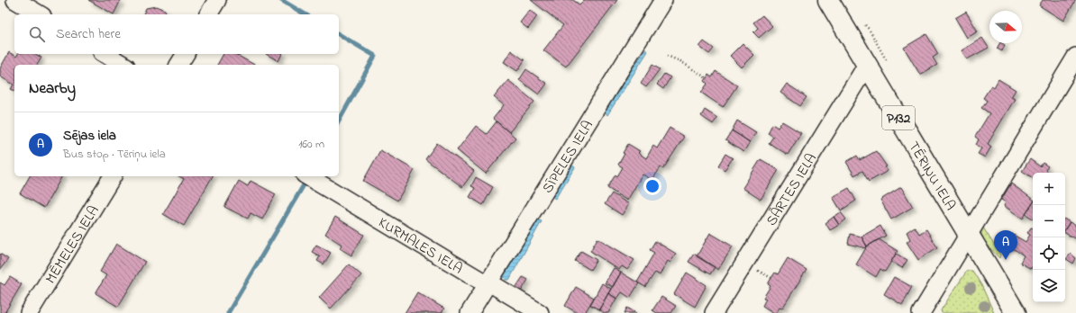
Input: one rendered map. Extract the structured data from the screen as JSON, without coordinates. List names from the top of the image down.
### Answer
{
  "streets": {
    "main road": ["P132", "TĒRIŅU IELA"],
    "street": [
      "SĪPELES IELA",
      "SĀRTES IELA",
      "MĒMELES IELA",
      "KURMALES IELA"
    ]
  },
  "crossings": [
    ["SĪPELES IELA", "KURMALES IELA"],
    ["TĒRIŅU IELA", "SĀRTES IELA"]
  ],
  "north": "right",
  "page": {
    "search": "Search here",
    "heading": "Nearby",
    "list": [
      {
        "mark": "A",
        "name": "Sējas iela",
        "note": "Bus stop · Tēriņu iela",
        "value": "160 m"
      }
    ],
    "map_buttons": ["+", "−"],
    "pins": "A"
  }
}
